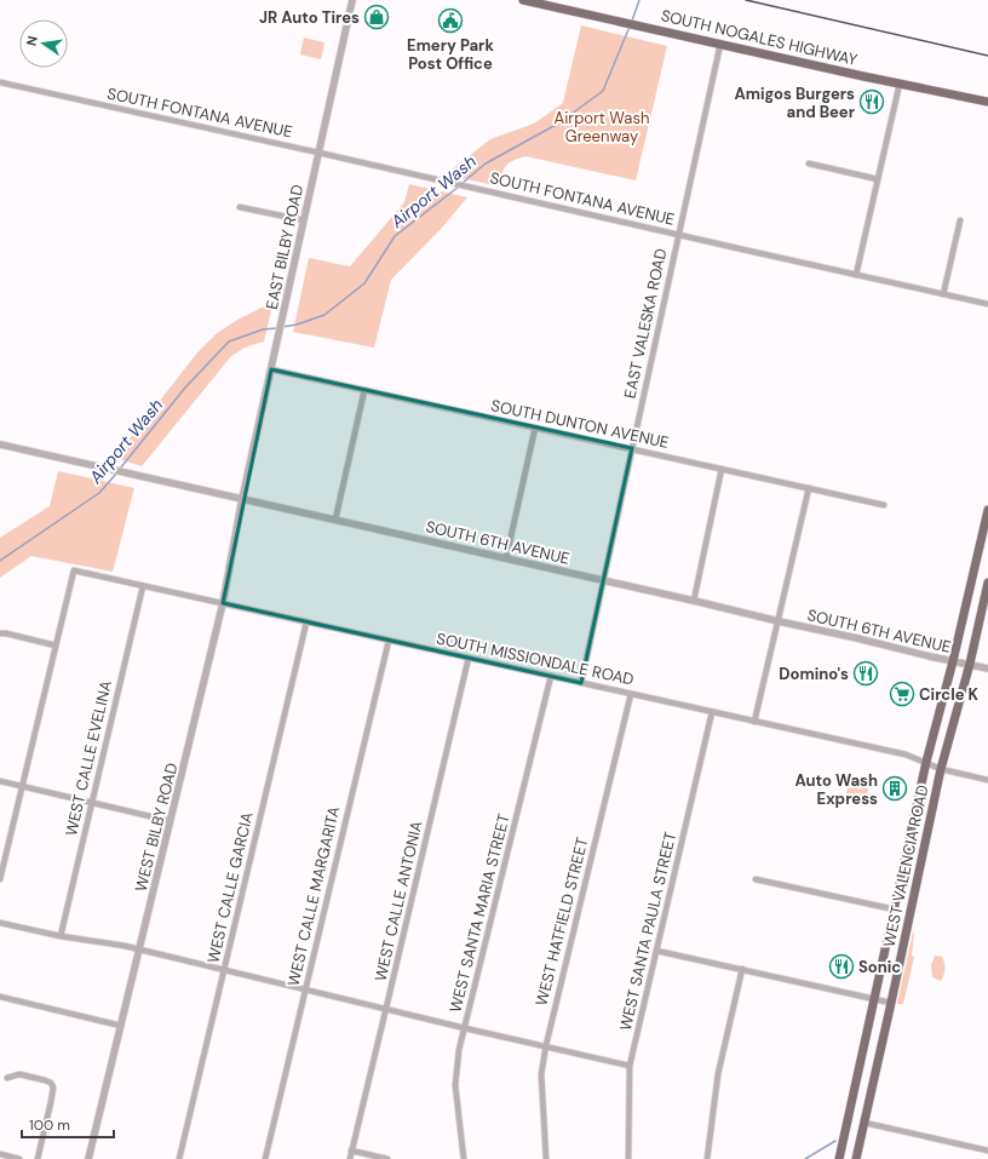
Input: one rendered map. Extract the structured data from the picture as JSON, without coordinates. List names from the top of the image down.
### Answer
{
  "streets": {
    "main road": ["SOUTH NOGALES HIGHWAY", "WEST VALENCIA ROAD"],
    "street": [
      "SOUTH FONTANA AVENUE",
      "EAST BILBY ROAD",
      "EAST VALESKA ROAD",
      "SOUTH DUNTON AVENUE",
      "SOUTH 6TH AVENUE",
      "SOUTH MISSIONDALE ROAD",
      "WEST CALLE EVELINA",
      "WEST BILBY ROAD",
      "WEST CALLE GARCIA",
      "WEST CALLE MARGARITA",
      "WEST CALLE ANTONIA",
      "WEST SANTA MARIA STREET",
      "WEST HATFIELD STREET",
      "WEST SANTA PAULA STREET"
    ]
  },
  "crossings": [
    ["SOUTH NOGALES HIGHWAY", "EAST VALESKA ROAD"],
    ["SOUTH FONTANA AVENUE", "EAST BILBY ROAD"],
    ["SOUTH FONTANA AVENUE", "EAST VALESKA ROAD"],
    ["EAST BILBY ROAD", "SOUTH DUNTON AVENUE"],
    ["EAST BILBY ROAD", "SOUTH 6TH AVENUE"],
    ["EAST BILBY ROAD", "WEST BILBY ROAD"],
    ["EAST VALESKA ROAD", "SOUTH DUNTON AVENUE"],
    ["EAST VALESKA ROAD", "SOUTH 6TH AVENUE"],
    ["EAST VALESKA ROAD", "SOUTH MISSIONDALE ROAD"],
    ["SOUTH 6TH AVENUE", "WEST BILBY ROAD"],
    ["SOUTH 6TH AVENUE", "WEST VALENCIA ROAD"],
    ["SOUTH MISSIONDALE ROAD", "WEST CALLE EVELINA"],
    ["SOUTH MISSIONDALE ROAD", "WEST BILBY ROAD"],
    ["SOUTH MISSIONDALE ROAD", "WEST VALENCIA ROAD"],
    ["SOUTH MISSIONDALE ROAD", "WEST CALLE GARCIA"],
    ["SOUTH MISSIONDALE ROAD", "WEST CALLE MARGARITA"],
    ["SOUTH MISSIONDALE ROAD", "WEST CALLE ANTONIA"],
    ["SOUTH MISSIONDALE ROAD", "WEST SANTA MARIA STREET"],
    ["SOUTH MISSIONDALE ROAD", "WEST HATFIELD STREET"],
    ["SOUTH MISSIONDALE ROAD", "WEST SANTA PAULA STREET"]
  ],
  "water": ["Airport Wash"],
  "parks": ["Airport Wash Greenway"],
  "places": {
    "shop": ["JR Auto Tires"],
    "public building": ["Emery Park Post Office"],
    "restaurant": ["Amigos Burgers and Beer", "Domino's", "Sonic"],
    "supermarket": ["Circle K"],
    "building": ["Auto Wash Express"]
  },
  "scale_bar": "100 m",
  "north": "left"
}
